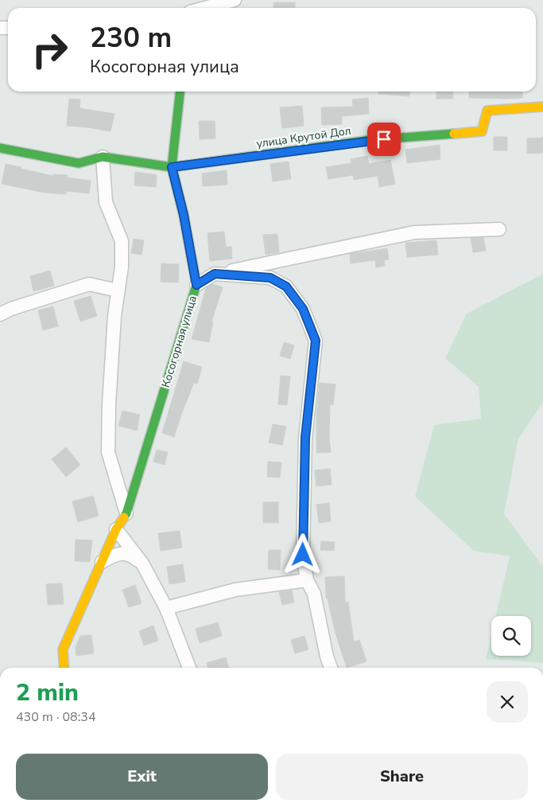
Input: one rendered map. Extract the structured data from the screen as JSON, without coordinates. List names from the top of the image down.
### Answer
{
  "streets": {
    "street": ["улица Крутой Дол", "Косогорная улица"]
  },
  "crossings": [
    ["улица Крутой Дол", "Косогорная улица"]
  ],
  "page": {
    "turn": ["230 m", "Косогорная улица"],
    "heading": ["2 min", "430 m · 08:34"],
    "buttons": ["Exit", "Share"]
  }
}
